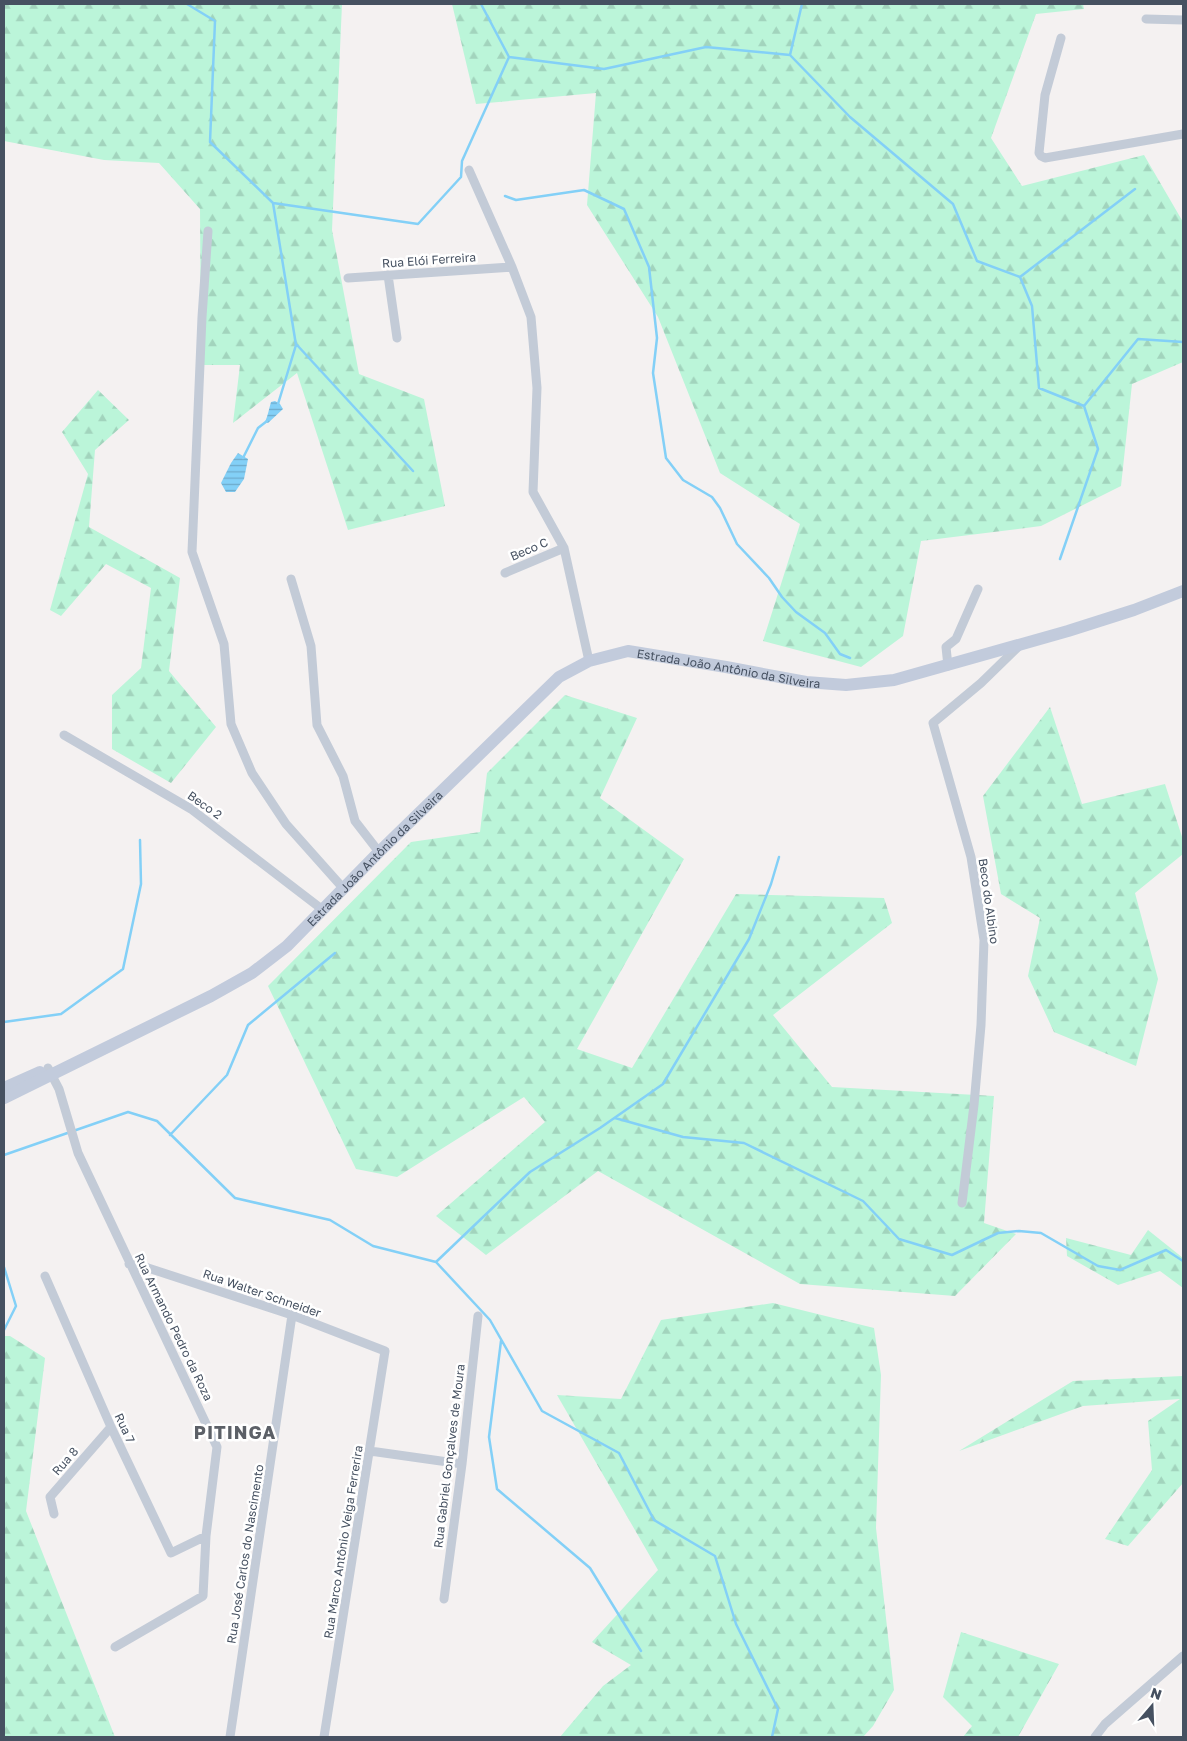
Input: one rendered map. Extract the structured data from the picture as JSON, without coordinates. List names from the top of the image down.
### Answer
{
  "streets": {
    "main road": ["Estrada João Antônio da Silveira"],
    "street": [
      "Rua Elói Ferreira",
      "Beco C",
      "Beco 2",
      "Beco do Albino",
      "Rua Walter Schneider",
      "Rua Armando Pedro da Roza",
      "Rua 7",
      "Rua Gabriel Gonçalves de Moura",
      "Rua 8",
      "Rua Marco Antônio Veiga Ferrerira",
      "Rua José Carlos do Nascimento"
    ]
  },
  "crossings": [
    ["Estrada João Antônio da Silveira", "Beco 2"],
    ["Estrada João Antônio da Silveira", "Beco do Albino"],
    ["Estrada João Antônio da Silveira", "Rua Armando Pedro da Roza"],
    ["Rua Walter Schneider", "Rua Armando Pedro da Roza"],
    ["Rua Walter Schneider", "Rua Marco Antônio Veiga Ferrerira"],
    ["Rua Walter Schneider", "Rua José Carlos do Nascimento"],
    ["Rua Armando Pedro da Roza", "Rua 7"],
    ["Rua 7", "Rua 8"]
  ],
  "districts": ["PITINGA"],
  "north": "top"
}
